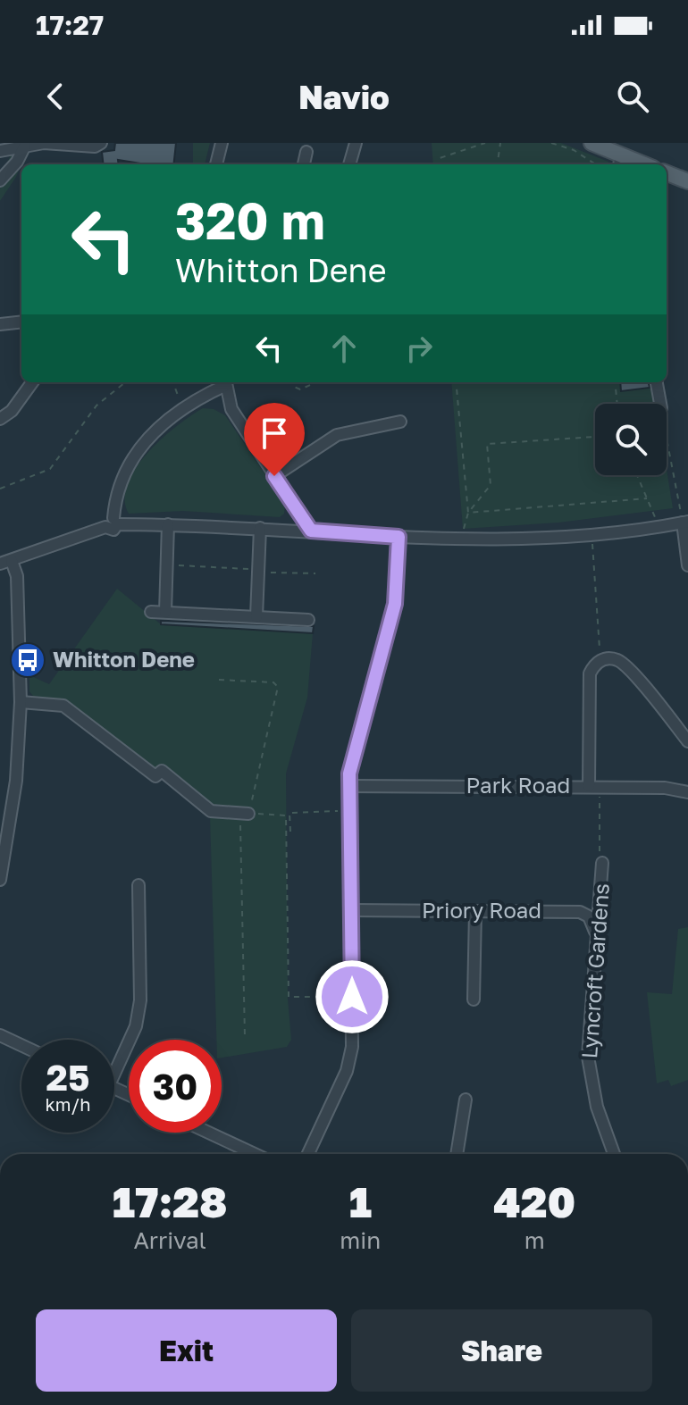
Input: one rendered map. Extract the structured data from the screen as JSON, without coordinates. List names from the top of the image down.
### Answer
{
  "streets": {
    "street": ["Park Road", "Priory Road", "Lyncroft Gardens"]
  },
  "crossings": [
    ["Priory Road", "Lyncroft Gardens"]
  ],
  "places": {
    "bus stop": ["Whitton Dene"]
  },
  "page": {
    "status": "17:27",
    "header": "Navio",
    "turn": ["320 m", "Whitton Dene"],
    "speed": "25 km/h",
    "limit": "30",
    "eta": [
      "17:28",
      "Arrival",
      "1",
      "min",
      "420",
      "m"
    ],
    "buttons": ["Exit", "Share"]
  }
}
